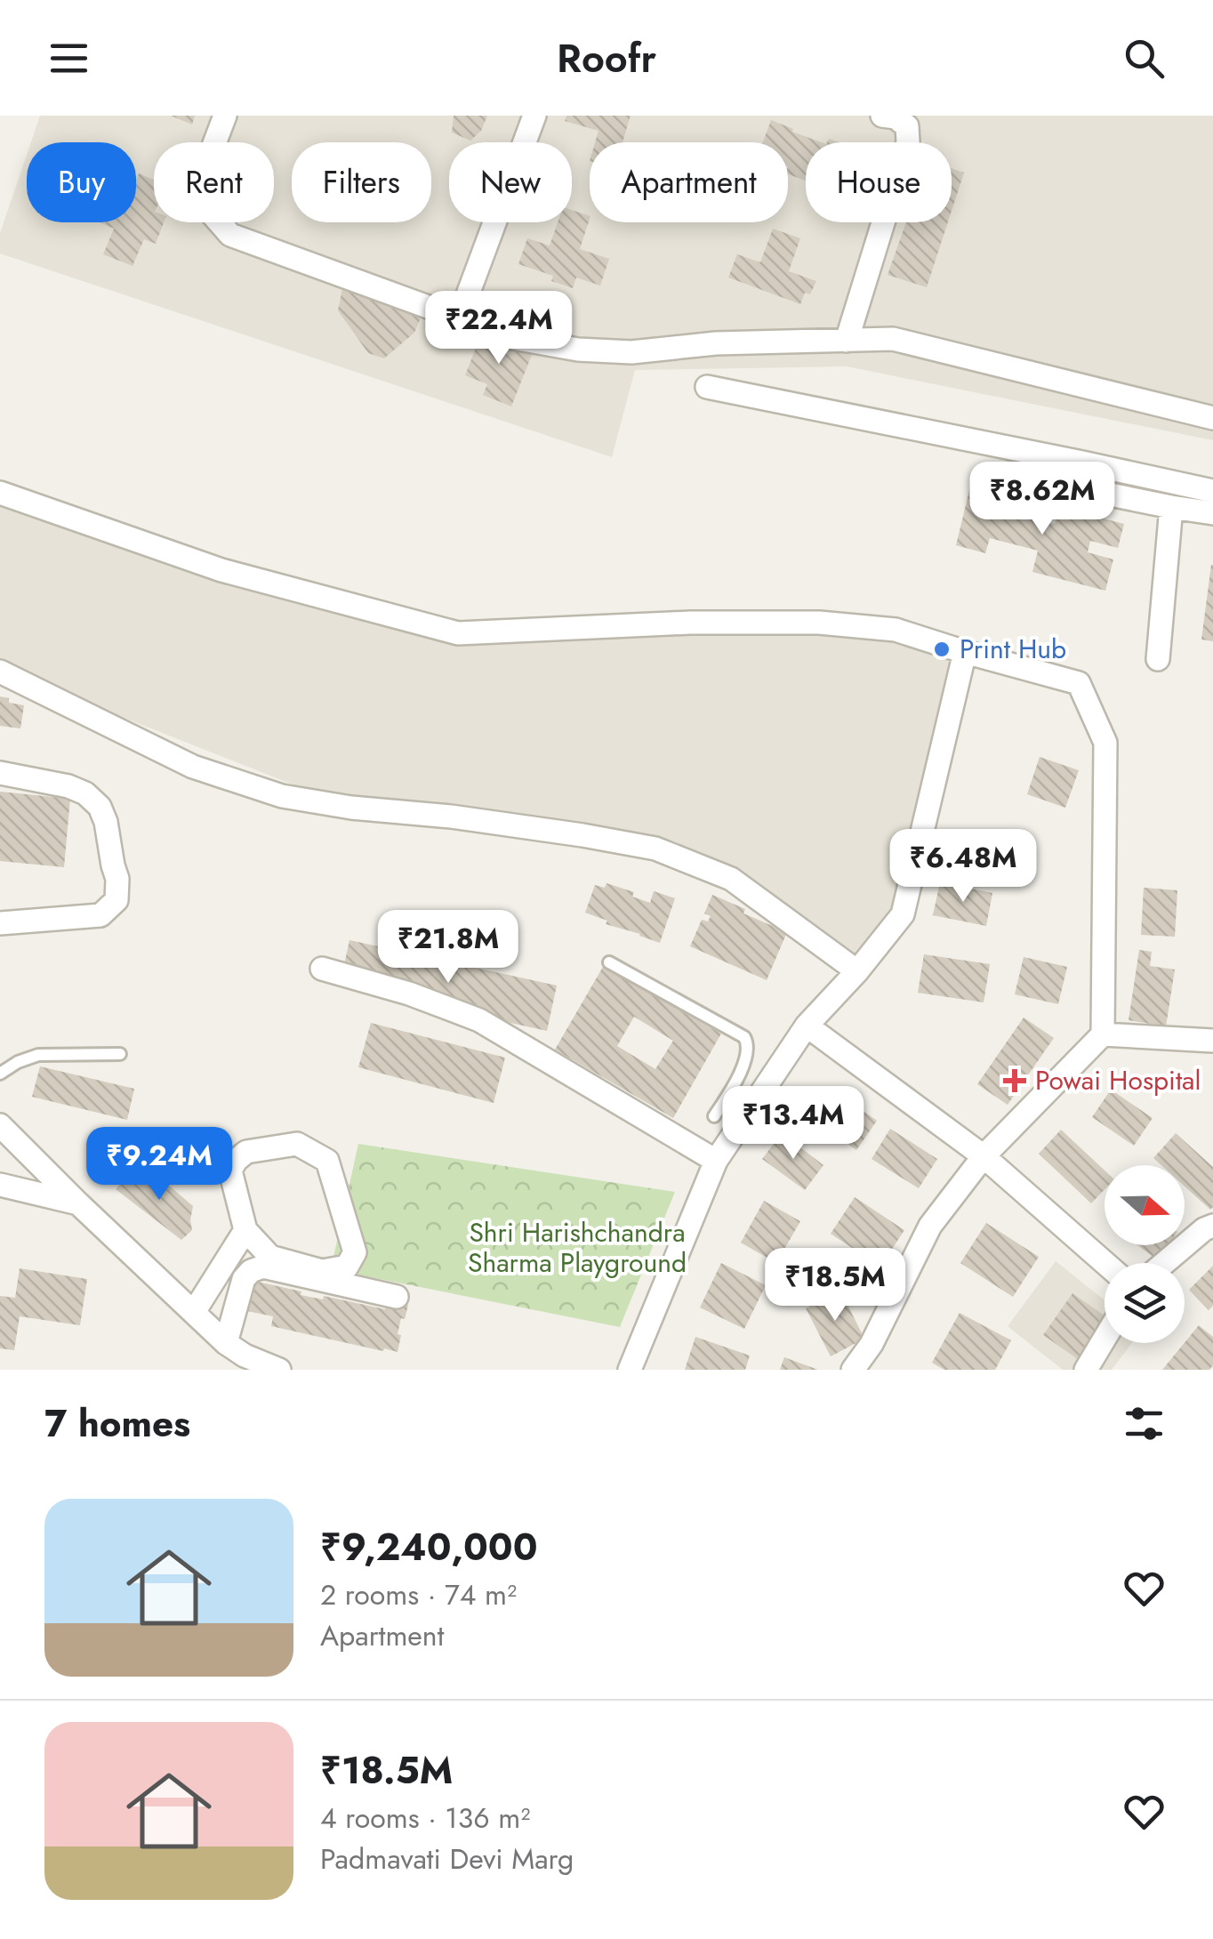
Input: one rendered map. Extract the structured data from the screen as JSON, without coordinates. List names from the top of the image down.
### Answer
{
  "parks": ["Shri Harishchandra Sharma Playground"],
  "places": {
    "other": ["Print Hub"],
    "health": ["Powai Hospital"]
  },
  "north": "right",
  "page": {
    "header": "Roofr",
    "chip": [
      "Buy",
      "Rent",
      "Filters",
      "New",
      "Apartment",
      "House"
    ],
    "price": [
      "₹22.4M",
      "₹8.62M",
      "₹6.48M",
      "₹21.8M",
      "₹13.4M",
      "₹9.24M",
      "₹18.5M"
    ],
    "heading": "7 homes",
    "list": [
      {
        "name": "₹9,240,000",
        "note": "2 rooms · 74 m² · Apartment"
      },
      {
        "name": "₹18.5M",
        "note": "4 rooms · 136 m² · Padmavati Devi Marg"
      }
    ]
  }
}
